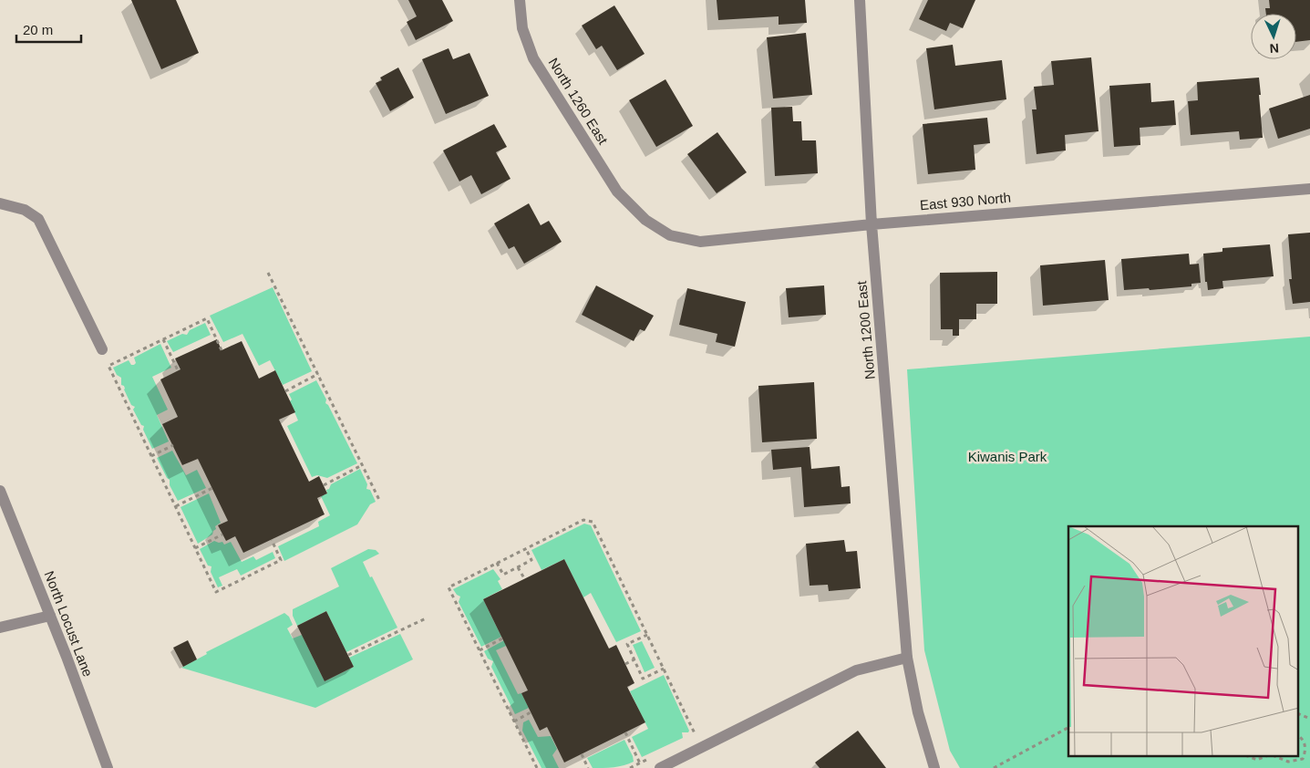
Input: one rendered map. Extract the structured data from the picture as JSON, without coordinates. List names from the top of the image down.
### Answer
{
  "streets": {
    "street": [
      "North 1260 East",
      "East 930 North",
      "North 1200 East",
      "North Locust Lane"
    ]
  },
  "crossings": [
    ["North 1260 East", "East 930 North"],
    ["East 930 North", "North 1200 East"]
  ],
  "parks": ["Kiwanis Park"],
  "scale_bar": "20 m",
  "north": "bottom"
}
